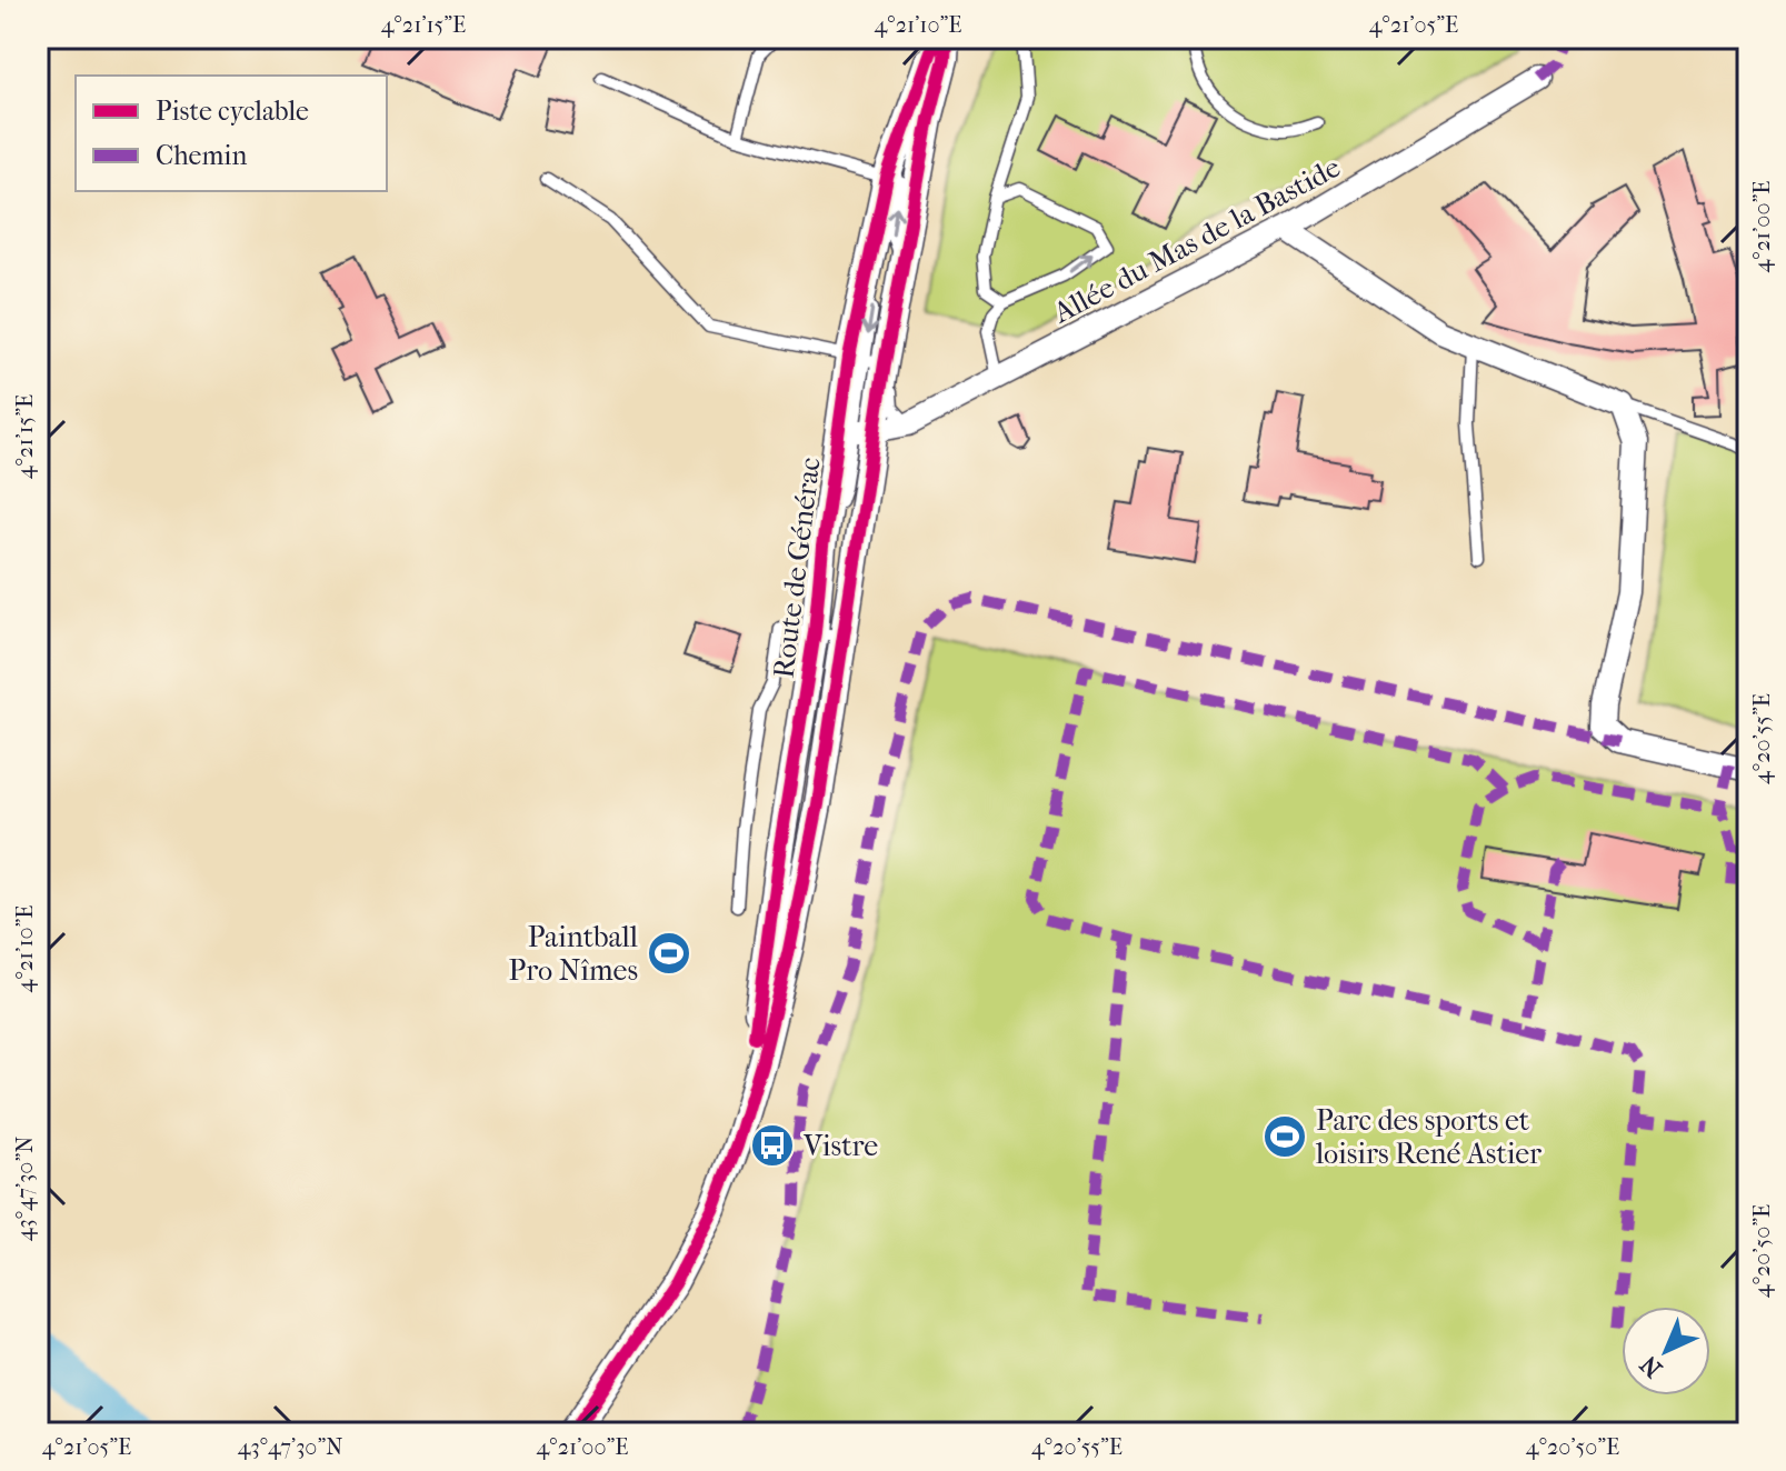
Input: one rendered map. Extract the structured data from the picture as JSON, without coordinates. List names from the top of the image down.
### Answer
{
  "streets": {
    "street": ["Allée du Mas de la Bastide", "Route de Générac"]
  },
  "crossings": [
    ["Allée du Mas de la Bastide", "Route de Générac"]
  ],
  "places": {
    "sports": ["Paintball Pro Nîmes", "Parc des sports et loisirs René Astier"],
    "bus stop": ["Vistre"]
  },
  "legend": ["Piste cyclable", "Chemin"],
  "north": "bottom left",
  "coordinates": [
    "4°21'15\"E",
    "4°21'10\"E",
    "4°21'05\"E",
    "4°21'00\"E",
    "4°20'55\"E",
    "43°47'30\"N",
    "4°20'50\"E"
  ]
}
